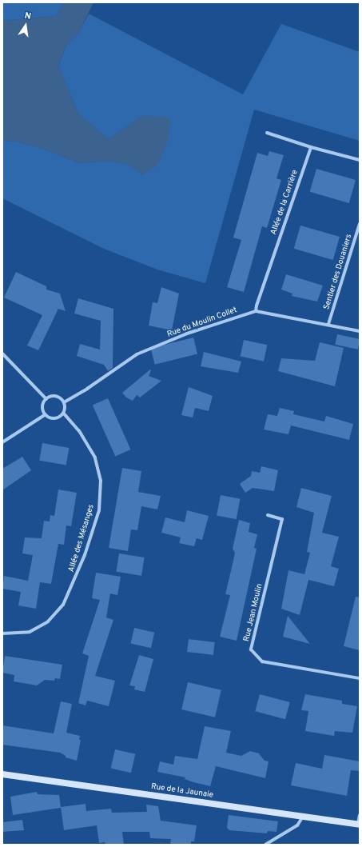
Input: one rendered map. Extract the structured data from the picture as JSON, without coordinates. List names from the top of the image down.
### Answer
{
  "streets": {
    "main road": ["Rue de la Jaunaie"],
    "street": [
      "Allée de la Carrière",
      "Sentier des Douaniers",
      "Rue du Moulin Collet",
      "Allée des Mésanges",
      "Rue Jean Moulin"
    ]
  },
  "crossings": [
    ["Allée de la Carrière", "Rue du Moulin Collet"],
    ["Sentier des Douaniers", "Rue du Moulin Collet"],
    ["Rue du Moulin Collet", "Allée des Mésanges"]
  ],
  "north": "top"
}
